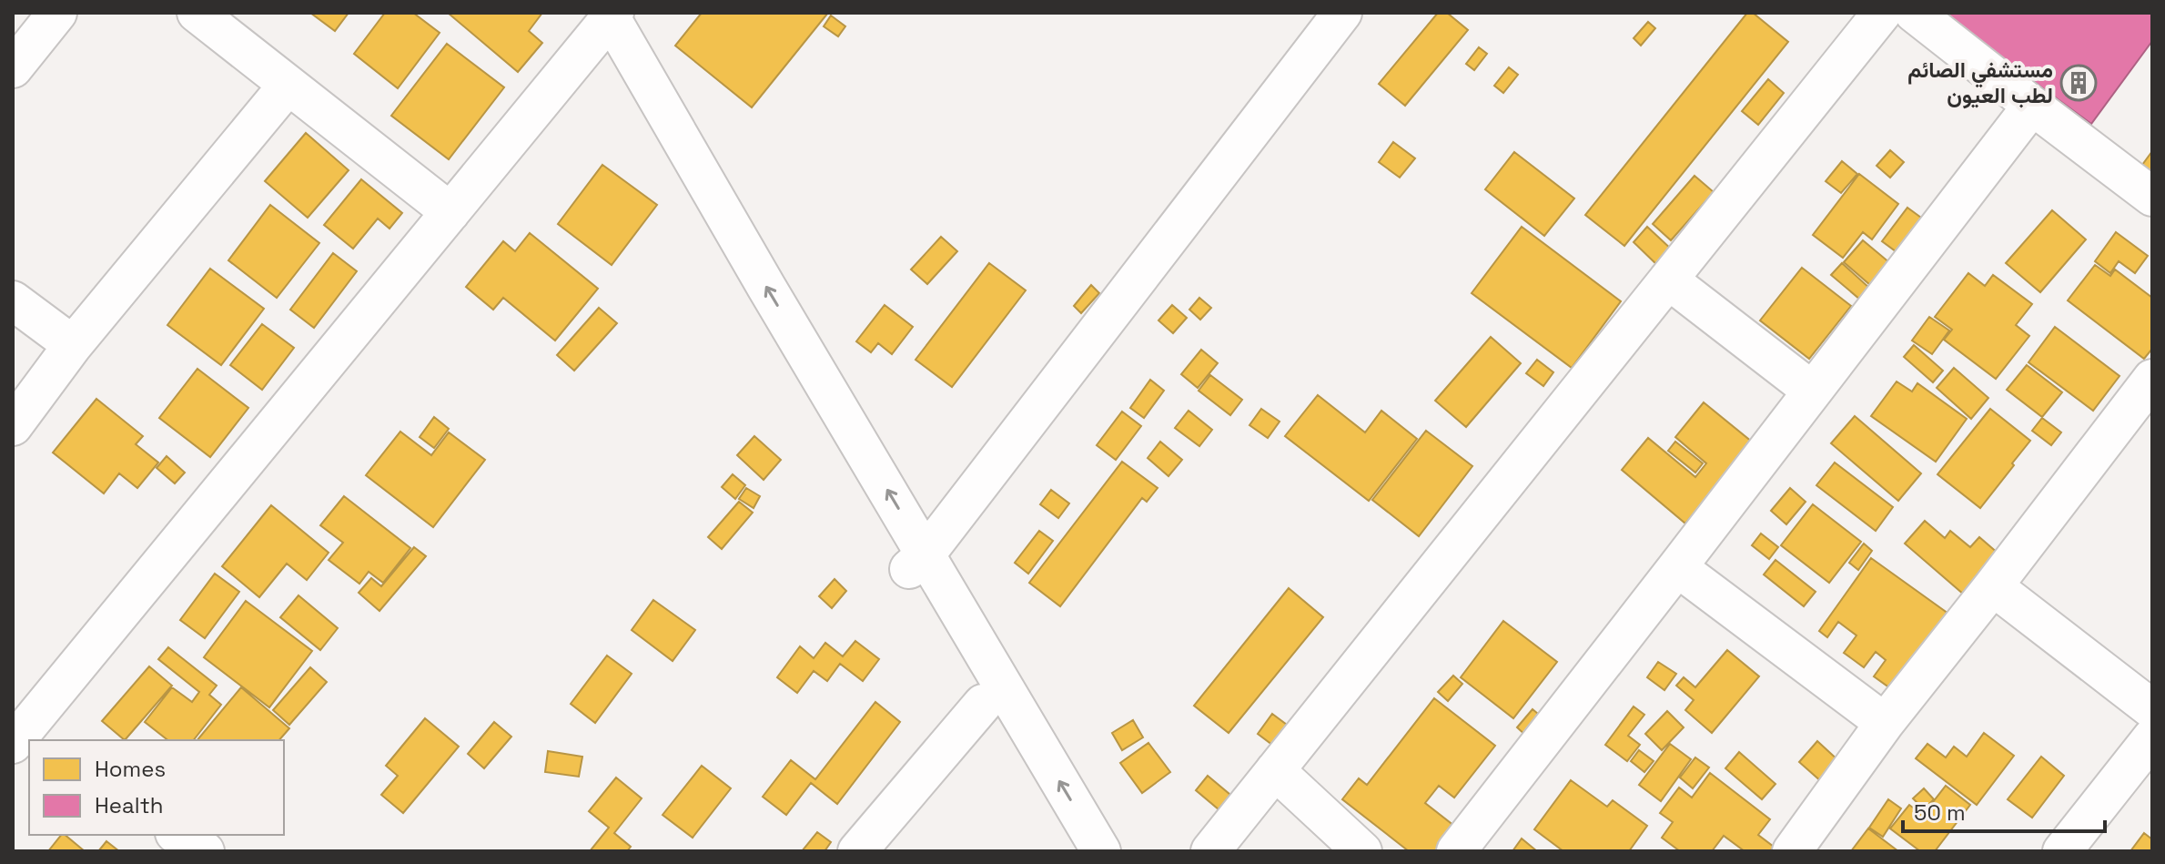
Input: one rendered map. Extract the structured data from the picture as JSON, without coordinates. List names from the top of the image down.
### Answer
{
  "places": {
    "building": ["مستشفي الصائم لطب العيون"]
  },
  "legend": ["Homes", "Health"],
  "scale_bar": "50 m"
}
